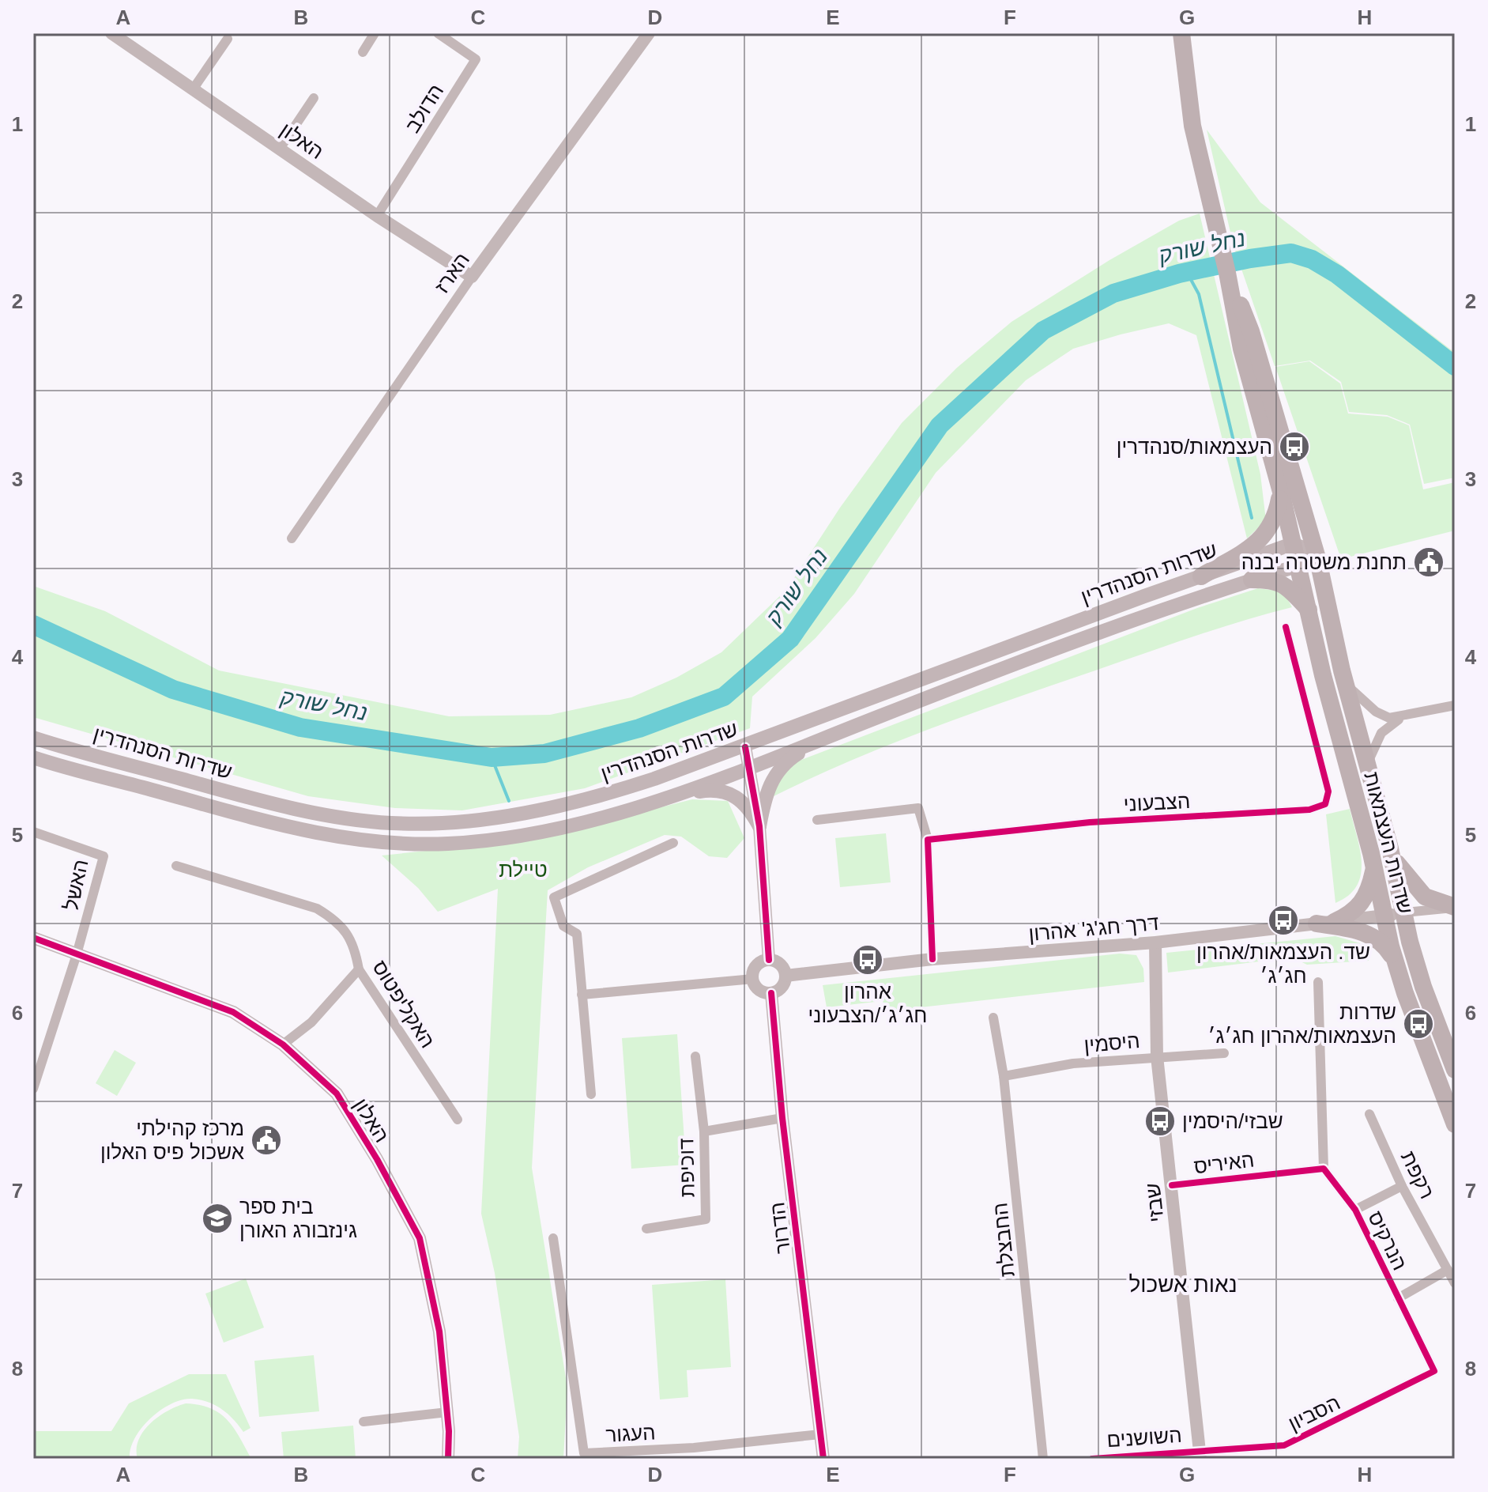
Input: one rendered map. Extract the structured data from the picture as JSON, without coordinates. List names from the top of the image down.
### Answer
{
  "streets": {
    "highway": ["שדרות העצמאות"],
    "main road": ["שדרות הסנהדרין"],
    "street": [
      "הדולב",
      "האלון",
      "הארז",
      "הצבעוני",
      "האשל",
      "דרך חג'ג' אהרון",
      "האקליפטוס",
      "היסמין",
      "האיריס",
      "דוכיפת",
      "רקפת",
      "שבזי",
      "הדרור",
      "החבצלת",
      "הנרקיס",
      "הסביון",
      "העגור",
      "השושנים"
    ]
  },
  "crossings": [
    ["הדולב", "האלון"],
    ["האלון", "הארז"],
    ["האלון", "האשל"],
    ["שדרות הסנהדרין", "שדרות העצמאות"],
    ["שדרות העצמאות", "דרך חג'ג' אהרון"],
    ["דרך חג'ג' אהרון", "שבזי"],
    ["דרך חג'ג' אהרון", "הדרור"],
    ["היסמין", "שבזי"],
    ["היסמין", "החבצלת"],
    ["האיריס", "שבזי"],
    ["האיריס", "הנרקיס"],
    ["שבזי", "הסביון"],
    ["שבזי", "השושנים"],
    ["הדרור", "העגור"],
    ["הנרקיס", "הסביון"],
    ["הסביון", "השושנים"]
  ],
  "districts": ["נאות אשכול"],
  "water": ["נחל שורק"],
  "parks": ["טיילת"],
  "places": {
    "bus stop": [
      "העצמאות/סנהדרין",
      "שד. העצמאות/אהרון חג׳ג׳",
      "אהרון חג׳ג׳/הצבעוני",
      "שדרות העצמאות/אהרון חג׳ג׳",
      "שבזי/היסמין"
    ],
    "public building": ["תחנת משטרה יבנה", "מרכז קהילתי אשכול פיס האלון"],
    "school or university": ["בית ספר גינזבורג האורן"]
  },
  "grid": {
    "columns": [
      "A",
      "B",
      "C",
      "D",
      "E",
      "F",
      "G",
      "H"
    ],
    "rows": [
      "1",
      "2",
      "3",
      "4",
      "5",
      "6",
      "7",
      "8"
    ]
  }
}
